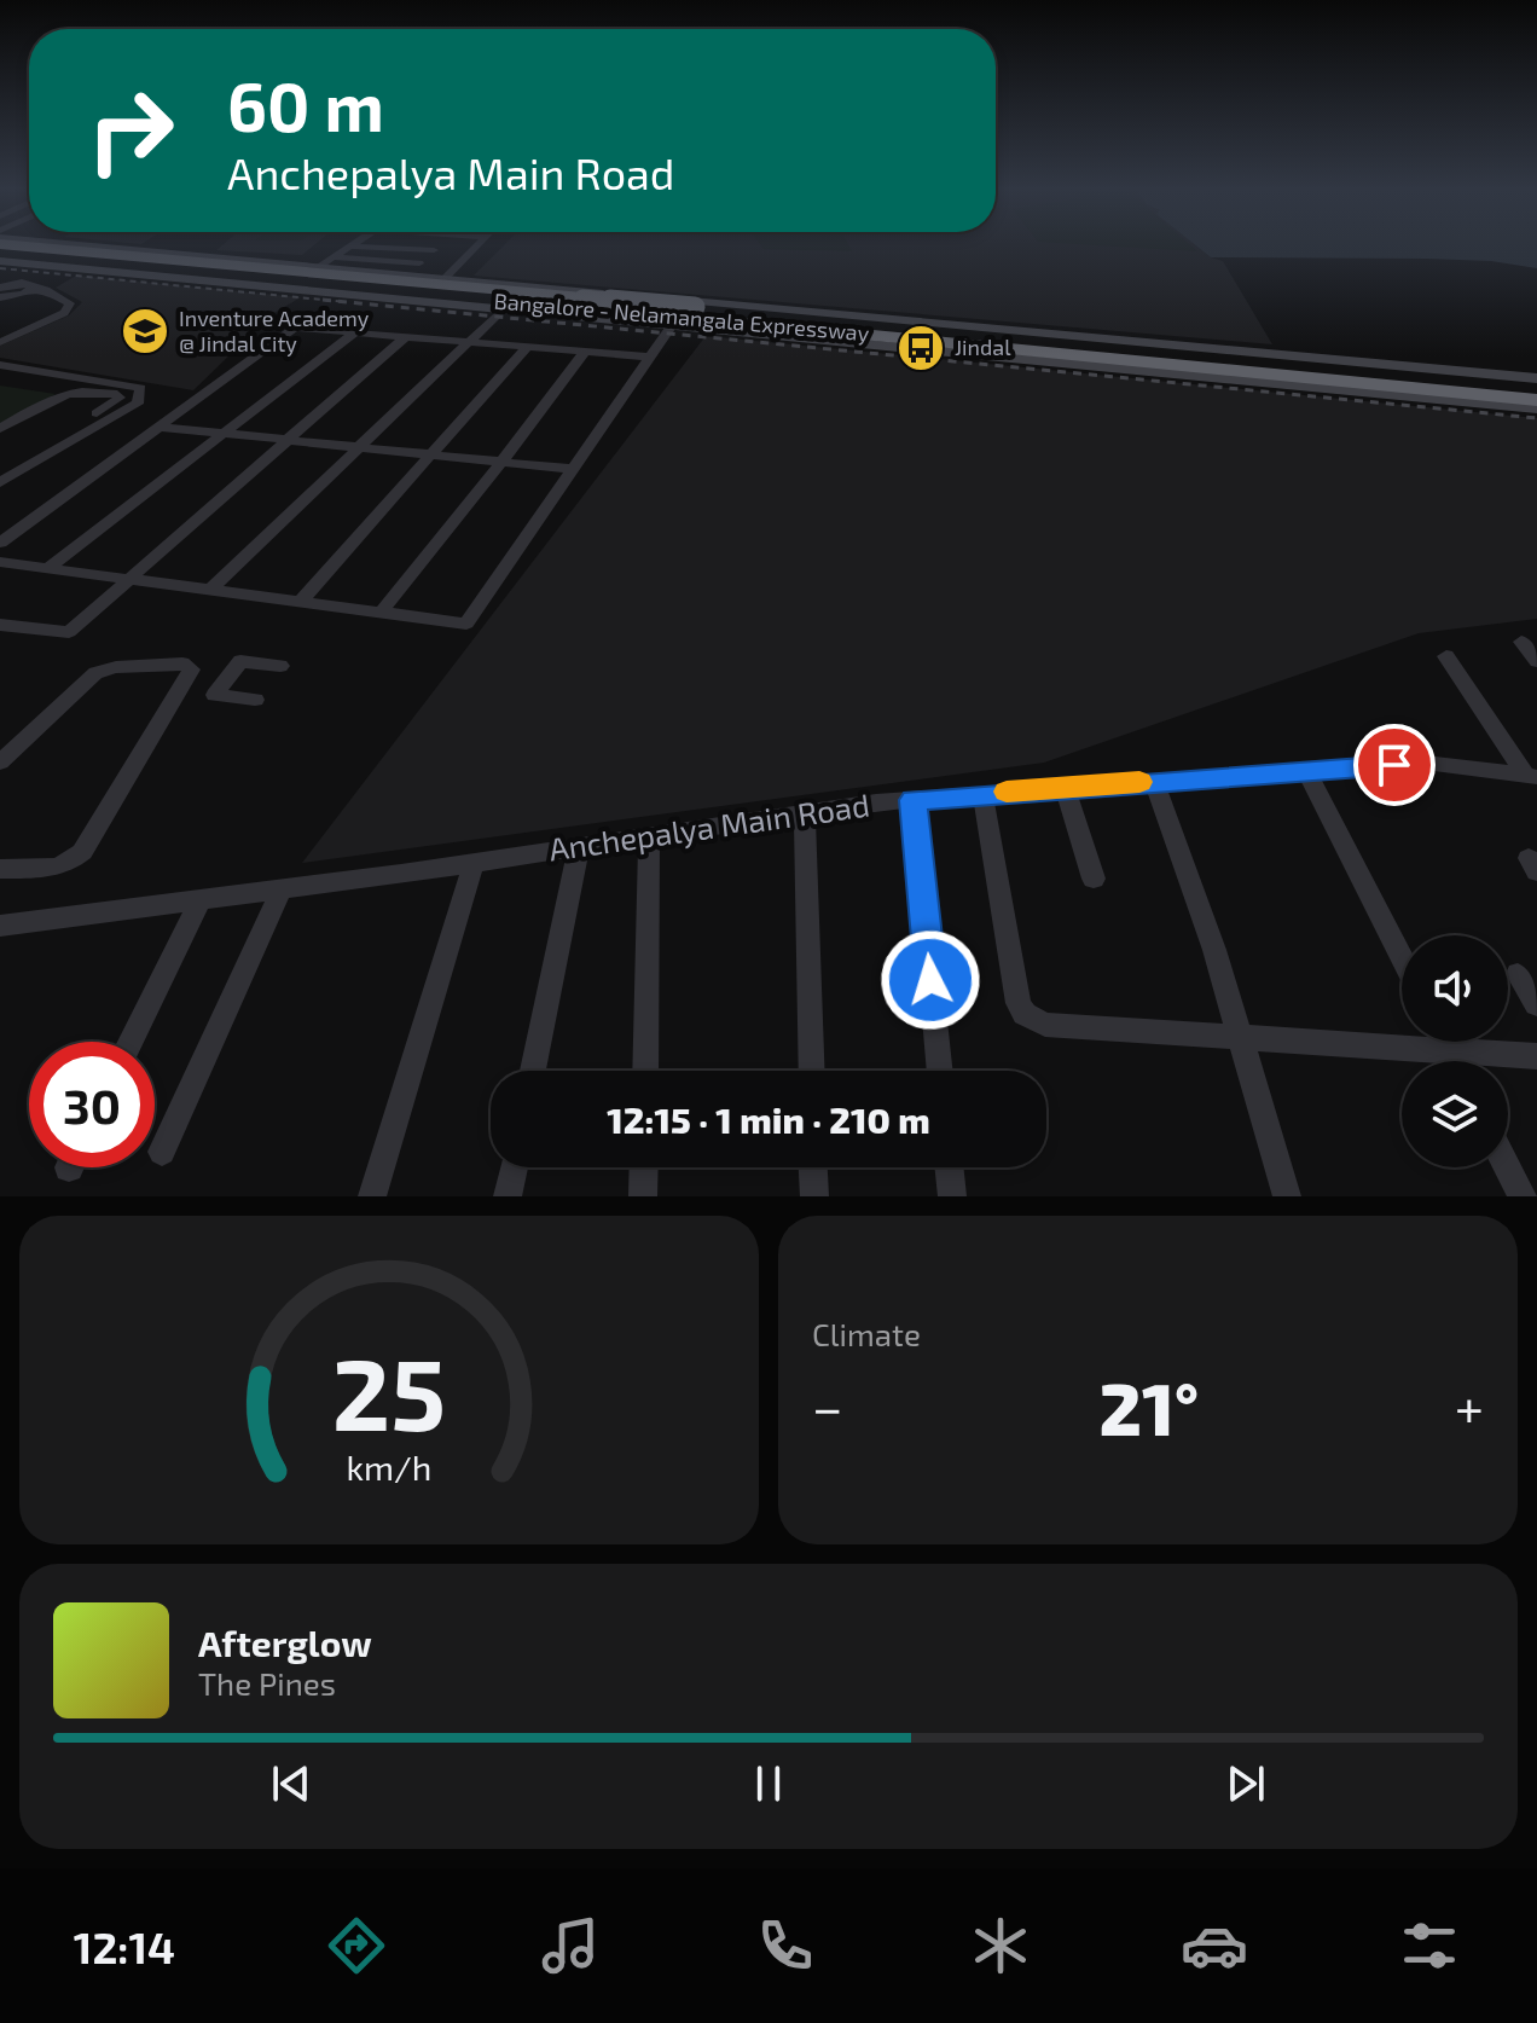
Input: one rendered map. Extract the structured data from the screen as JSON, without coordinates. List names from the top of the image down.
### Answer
{
  "streets": {
    "highway": ["Bangalore - Nelamangala Expressway"],
    "street": ["Anchepalya Main Road"]
  },
  "places": {
    "school or university": ["Inventure Academy @ Jindal City"],
    "bus stop": ["Jindal"]
  },
  "page": {
    "turn": ["60 m", "Anchepalya Main Road"],
    "limit": "30",
    "trip": "12:15 · 1 min · 210 m",
    "tile": "Climate",
    "heat": ["−", "21°", "+"],
    "song": ["Afterglow", "The Pines"],
    "tabs": "12:14",
    "gauge": ["25", "km/h"]
  }
}
